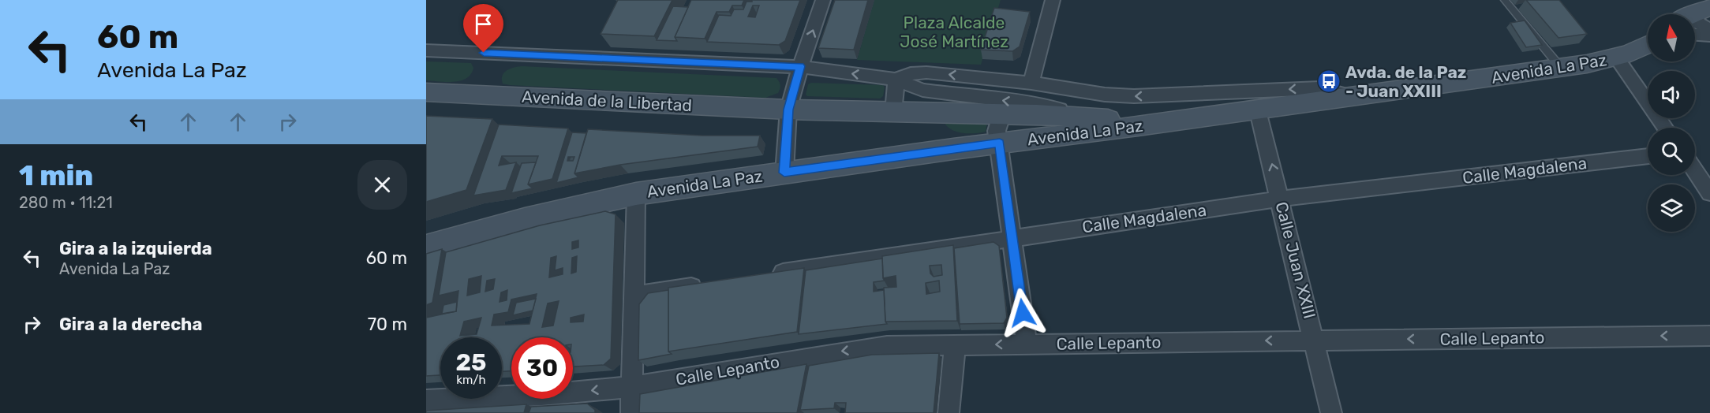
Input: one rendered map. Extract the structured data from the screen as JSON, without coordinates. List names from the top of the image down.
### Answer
{
  "streets": {
    "main road": ["Avenida La Paz", "Avenida de la Libertad"],
    "street": ["Calle Magdalena", "Calle Juan XXIII", "Calle Lepanto"]
  },
  "crossings": [
    ["Avenida La Paz", "Avenida de la Libertad"],
    ["Avenida La Paz", "Calle Juan XXIII"],
    ["Calle Magdalena", "Calle Juan XXIII"],
    ["Calle Juan XXIII", "Calle Lepanto"]
  ],
  "one_way": ["Calle Lepanto"],
  "parks": ["Plaza Alcalde José Martínez"],
  "places": {
    "bus stop": ["Avda. de la Paz - Juan XXIII"]
  },
  "north": "top",
  "page": {
    "turn": ["60 m", "Avenida La Paz"],
    "heading": ["1 min", "280 m · 11:21"],
    "list": [
      {
        "name": "Gira a la izquierda",
        "note": "Avenida La Paz",
        "value": "60 m"
      },
      {
        "name": "Gira a la derecha",
        "value": "70 m"
      }
    ],
    "speed": "25 km/h",
    "limit": "30"
  }
}
